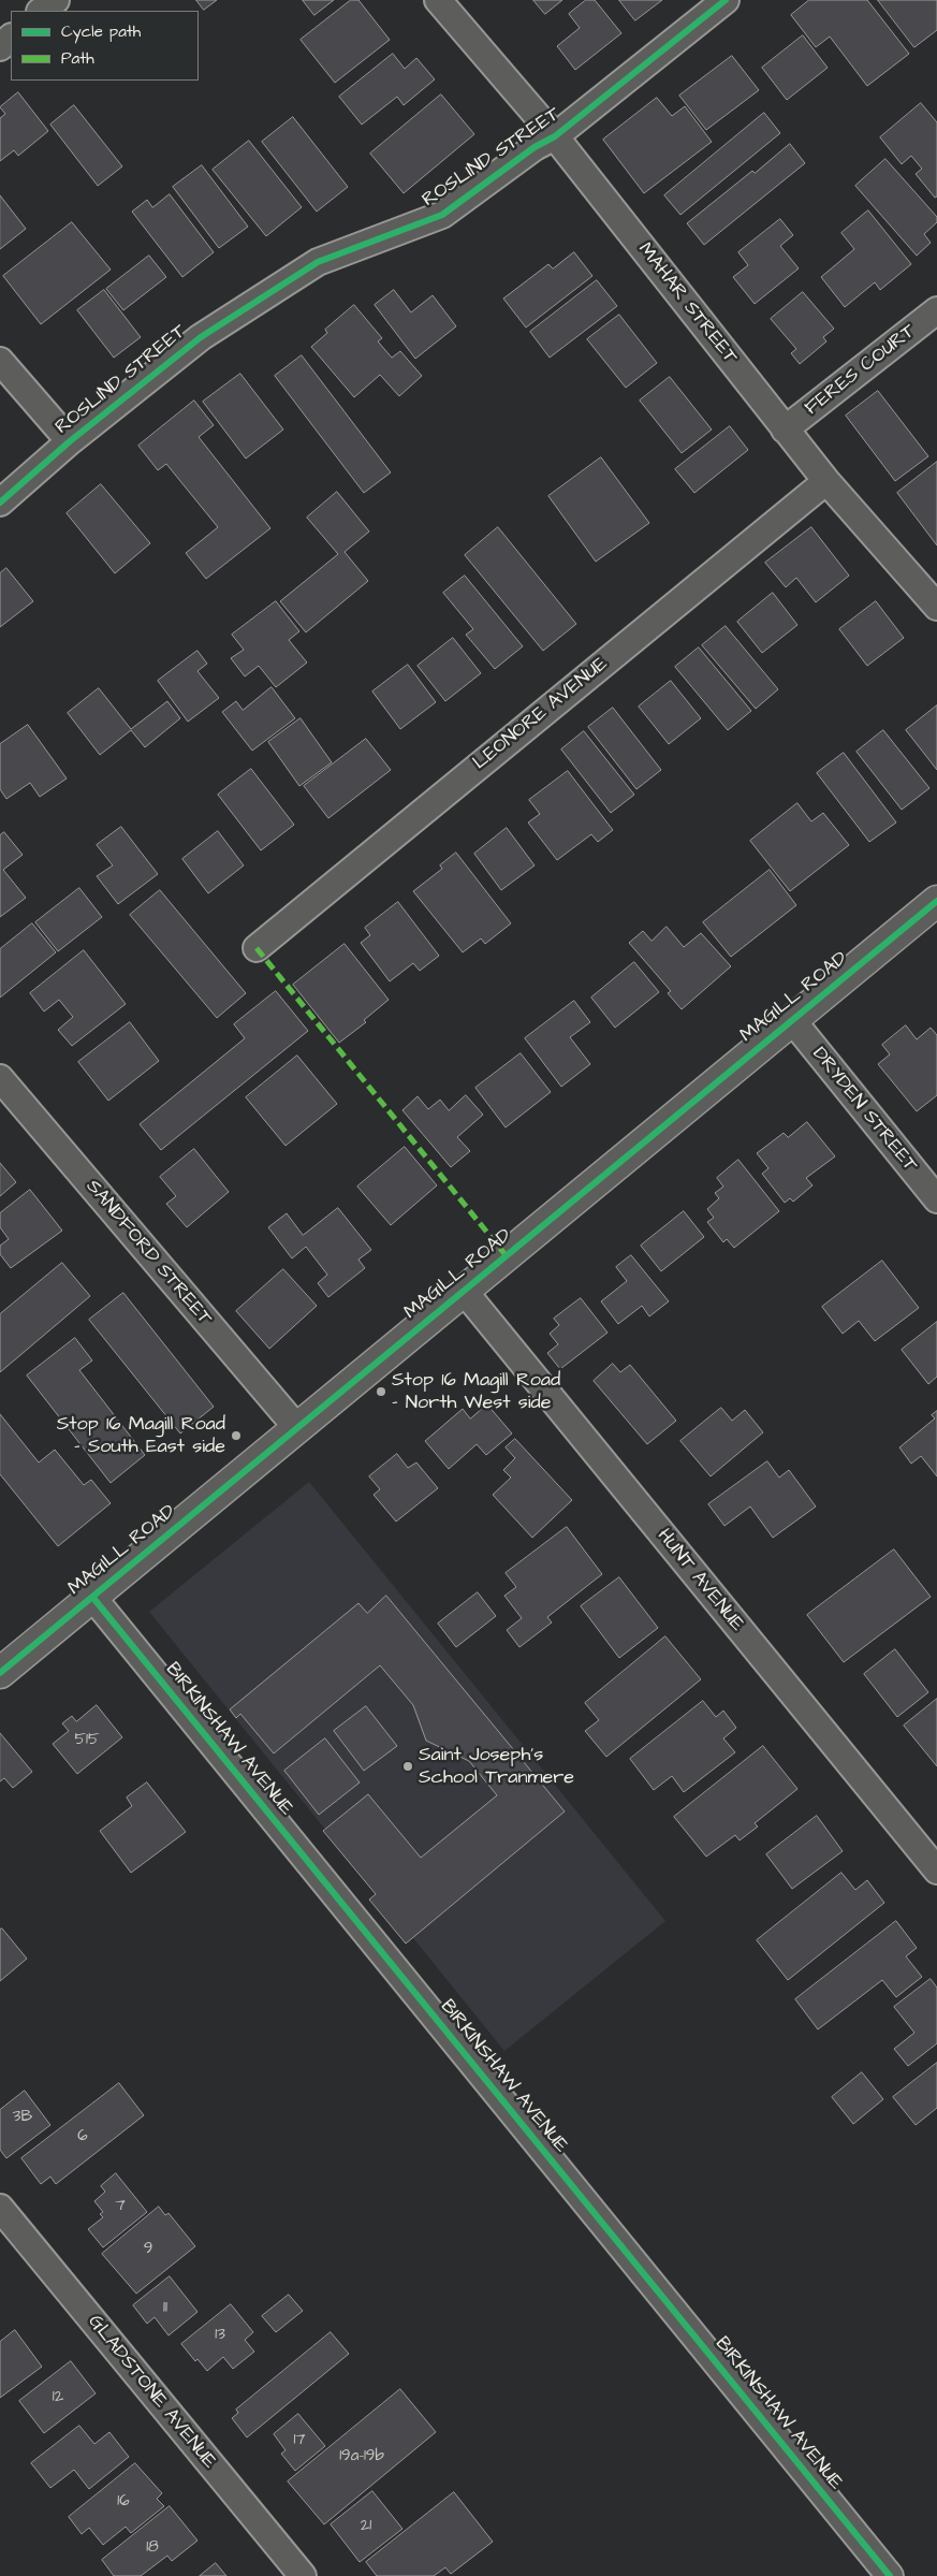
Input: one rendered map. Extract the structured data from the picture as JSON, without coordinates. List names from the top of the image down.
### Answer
{
  "streets": {
    "main road": ["MAGILL ROAD"],
    "street": [
      "ROSLIND STREET",
      "MAHAR STREET",
      "FERES COURT",
      "LEONORE AVENUE",
      "DRYDEN STREET",
      "SANDFORD STREET",
      "HUNT AVENUE",
      "BIRKINSHAW AVENUE",
      "GLADSTONE AVENUE"
    ]
  },
  "crossings": [
    ["ROSLIND STREET", "MAHAR STREET"],
    ["MAHAR STREET", "FERES COURT"],
    ["MAHAR STREET", "LEONORE AVENUE"],
    ["MAGILL ROAD", "DRYDEN STREET"],
    ["MAGILL ROAD", "SANDFORD STREET"],
    ["MAGILL ROAD", "HUNT AVENUE"],
    ["MAGILL ROAD", "BIRKINSHAW AVENUE"]
  ],
  "places": ["Stop 16 Magill Road - North West side", "Stop 16 Magill Road - South East side", "Saint Joseph's School Tranmere"],
  "house_numbers": [
    "515",
    "3B",
    "6",
    "7",
    "9",
    "11",
    "13",
    "12",
    "17",
    "19a-19b",
    "16",
    "21",
    "18"
  ],
  "legend": ["Cycle path", "Path"]
}
